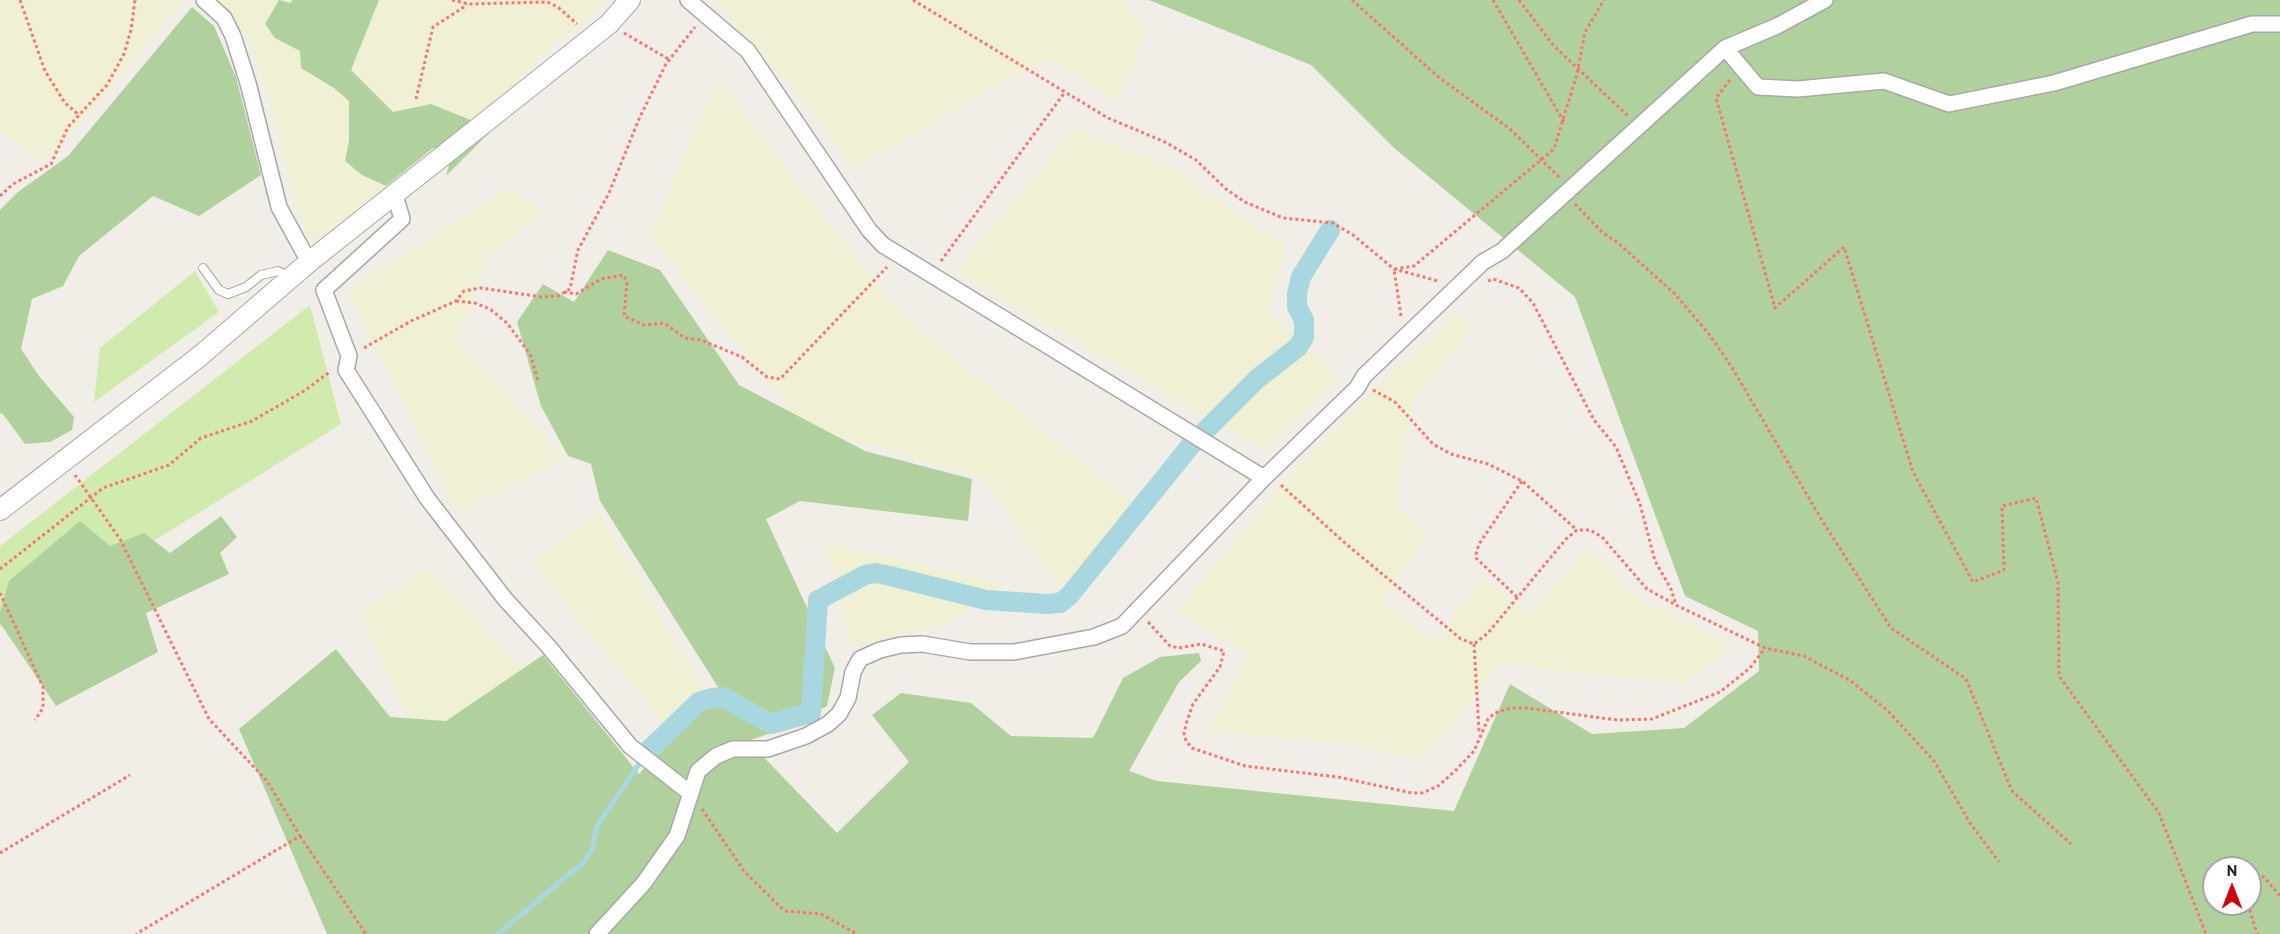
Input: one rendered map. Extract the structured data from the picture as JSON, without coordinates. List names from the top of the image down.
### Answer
{
  "north": "top"
}
